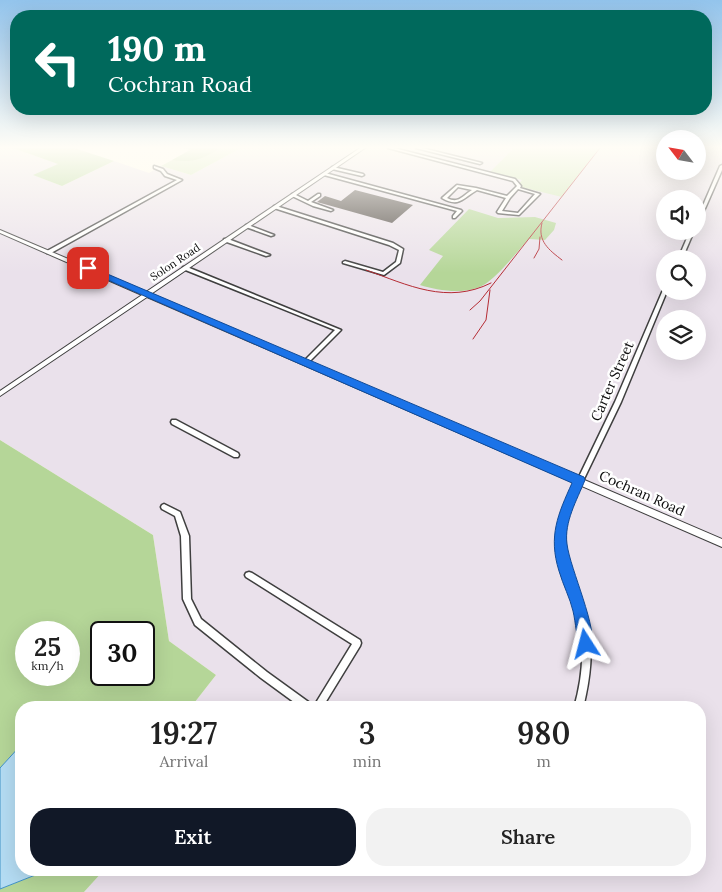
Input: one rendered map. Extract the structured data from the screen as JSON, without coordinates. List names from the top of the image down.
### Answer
{
  "streets": {
    "street": ["Solon Road", "Carter Street", "Cochran Road"]
  },
  "crossings": [
    ["Solon Road", "Cochran Road"],
    ["Carter Street", "Cochran Road"]
  ],
  "north": "top left",
  "page": {
    "turn": ["190 m", "Cochran Road"],
    "speed": "25 km/h",
    "limit": "30",
    "eta": [
      "19:27",
      "Arrival",
      "3",
      "min",
      "980",
      "m"
    ],
    "buttons": ["Exit", "Share"]
  }
}
